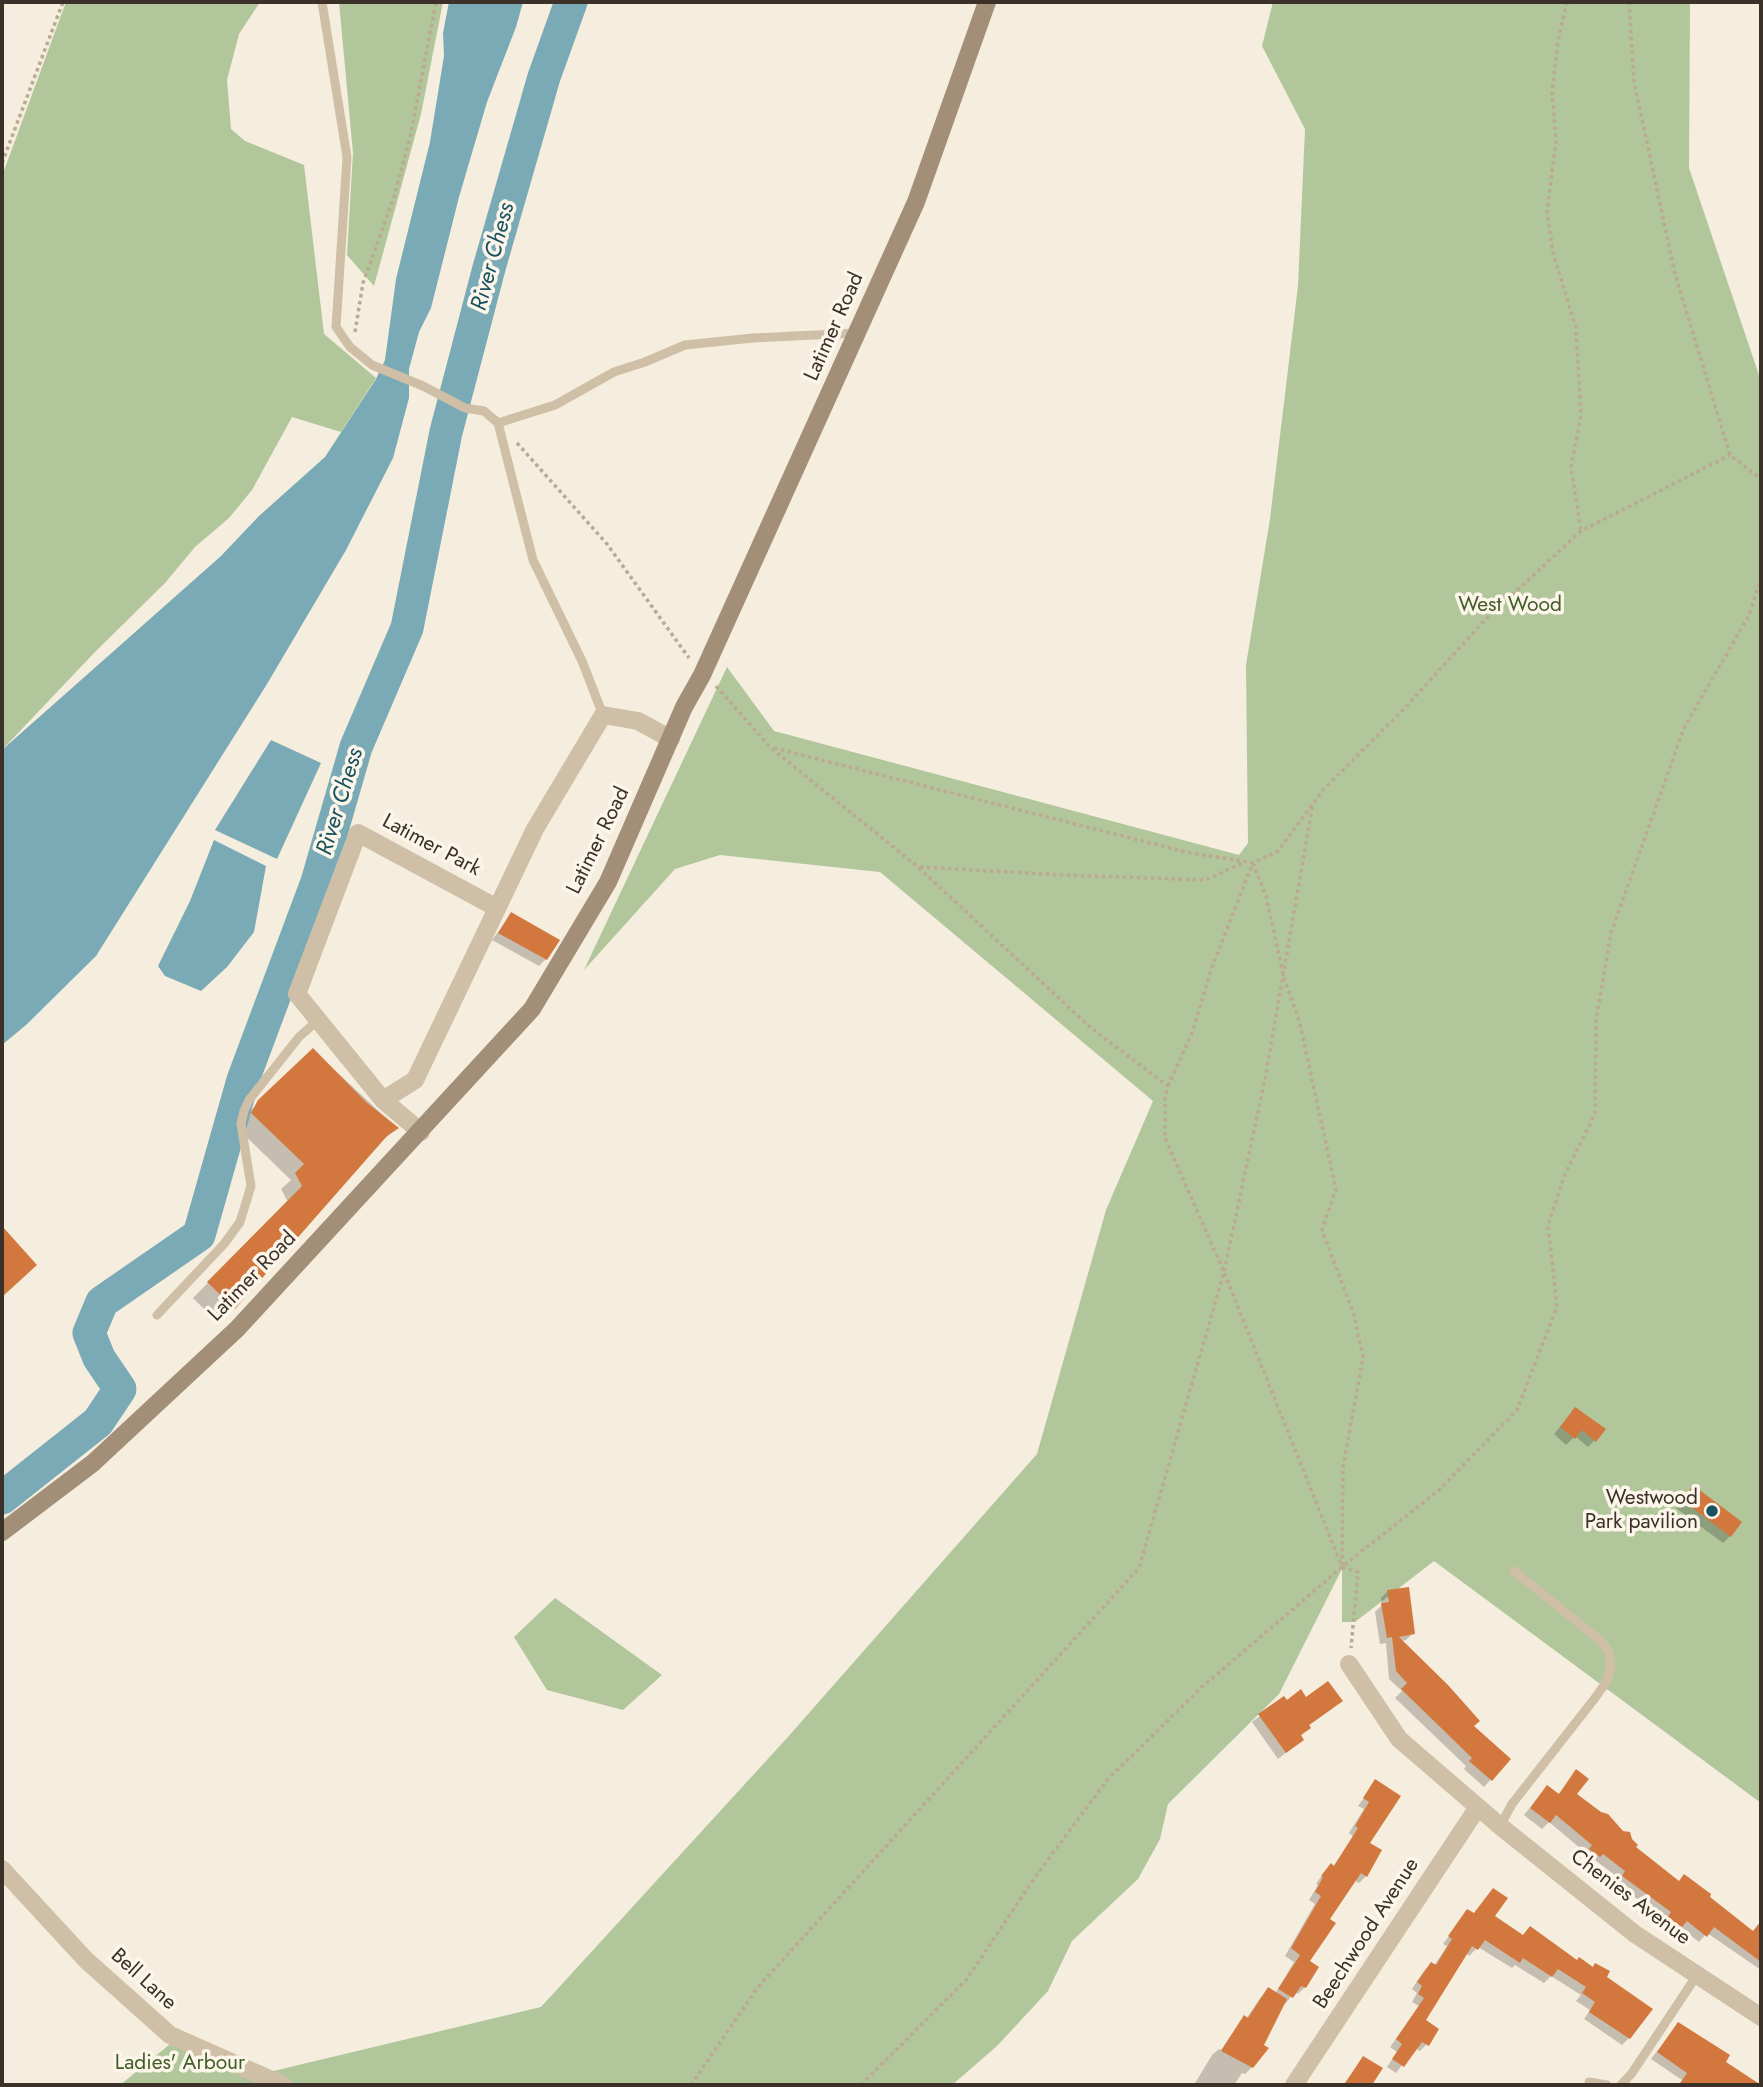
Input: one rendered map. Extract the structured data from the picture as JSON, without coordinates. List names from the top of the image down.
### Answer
{
  "streets": {
    "street": [
      "Latimer Road",
      "Latimer Park",
      "Chenies Avenue",
      "Beechwood Avenue",
      "Bell Lane"
    ]
  },
  "crossings": [
    ["Latimer Road", "Latimer Park"],
    ["Chenies Avenue", "Beechwood Avenue"]
  ],
  "water": ["River Chess"],
  "parks": ["West Wood", "Ladies' Arbour"],
  "places": ["Westwood Park pavilion"]
}
